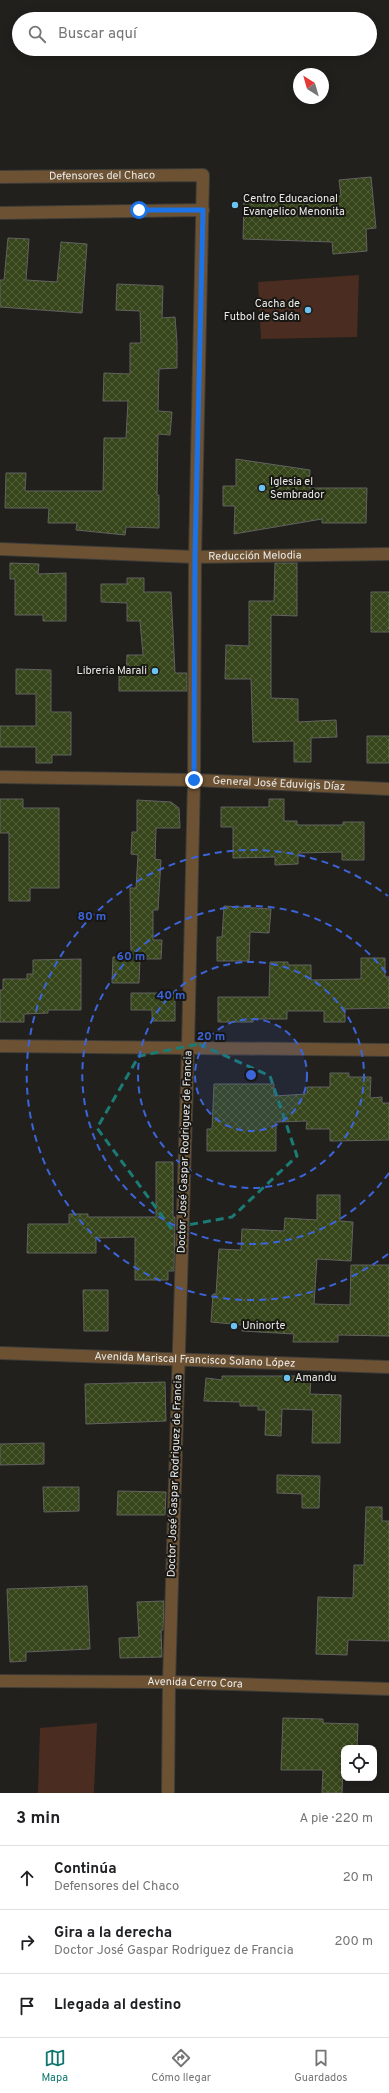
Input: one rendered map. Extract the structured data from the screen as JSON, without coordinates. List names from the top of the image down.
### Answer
{
  "streets": {
    "street": [
      "Defensores del Chaco",
      "Reducción Melodia",
      "General José Eduvigis Díaz",
      "Doctor José Gaspar Rodriguez de Francia",
      "Avenida Mariscal Francisco Solano López",
      "Avenida Cerro Cora"
    ]
  },
  "crossings": [
    ["Defensores del Chaco", "Doctor José Gaspar Rodriguez de Francia"],
    ["Reducción Melodia", "Doctor José Gaspar Rodriguez de Francia"],
    ["General José Eduvigis Díaz", "Doctor José Gaspar Rodriguez de Francia"],
    ["Doctor José Gaspar Rodriguez de Francia", "Avenida Mariscal Francisco Solano López"],
    ["Doctor José Gaspar Rodriguez de Francia", "Avenida Cerro Cora"]
  ],
  "places": [
    "Centro Educacional Evangelico Menonita",
    "Cacha de Futbol de Salón",
    "Iglesia el Sembrador",
    "Libreria Marali",
    "Uninorte",
    "Amandu"
  ],
  "north": "top left",
  "page": {
    "search": "Buscar aquí",
    "heading": ["3 min", "A pie · 220 m"],
    "list": [
      ["Continúa", "Defensores del Chaco", "20 m"],
      ["Gira a la derecha", "Doctor José Gaspar Rodriguez de Francia", "200 m"],
      "Llegada al destino"
    ],
    "nav": ["Mapa", "Cómo llegar", "Guardados"]
  },
  "rings": [
    "80 m",
    "60 m",
    "40 m",
    "20 m"
  ]
}
